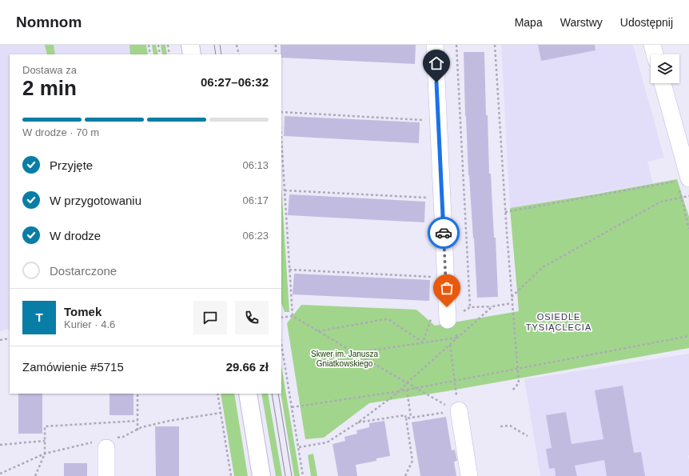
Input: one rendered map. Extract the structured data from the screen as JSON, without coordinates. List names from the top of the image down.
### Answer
{
  "districts": ["OSIEDLE TYSIĄCLECIA"],
  "parks": ["Skwer im. Janusza Gniatkowskiego"],
  "page": {
    "header": "Nomnom",
    "nav": ["Mapa", "Warstwy", "Udostępnij"],
    "heading": ["2 min", "Dostawa za", "06:27–06:32"],
    "panel": [
      "Tomek",
      "Kurier · 4.6",
      "Zamówienie #5715",
      "29.66 zł"
    ],
    "bar": "W drodze · 70 m",
    "list": [
      ["Przyjęte", "06:13"],
      ["W przygotowaniu", "06:17"],
      ["W drodze", "06:23"],
      "Dostarczone"
    ],
    "round": "T"
  }
}
